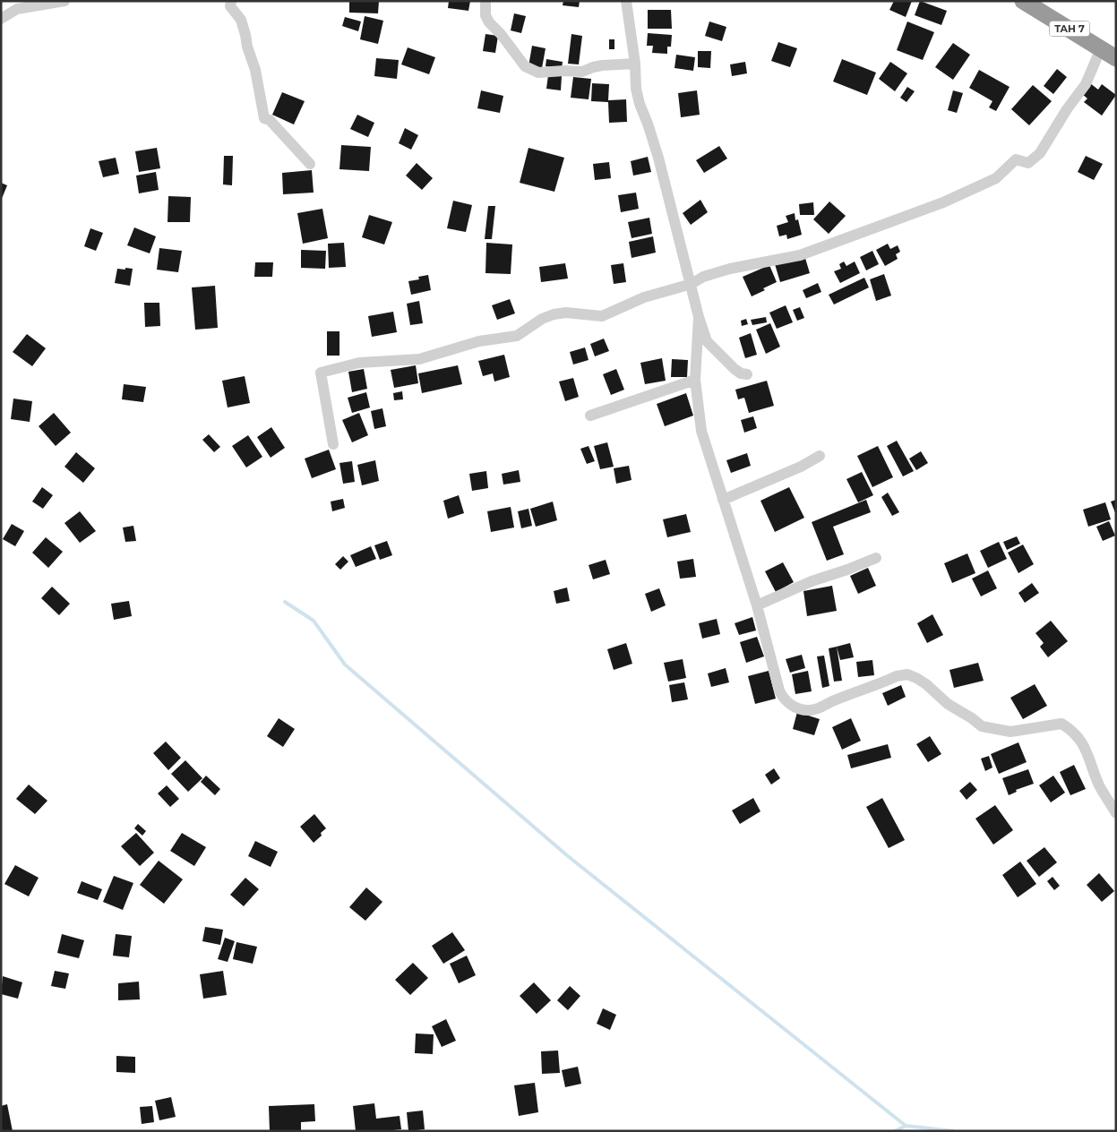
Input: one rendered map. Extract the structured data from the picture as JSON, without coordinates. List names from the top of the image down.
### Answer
{
  "streets": {
    "highway": ["TAH 7"]
  }
}
